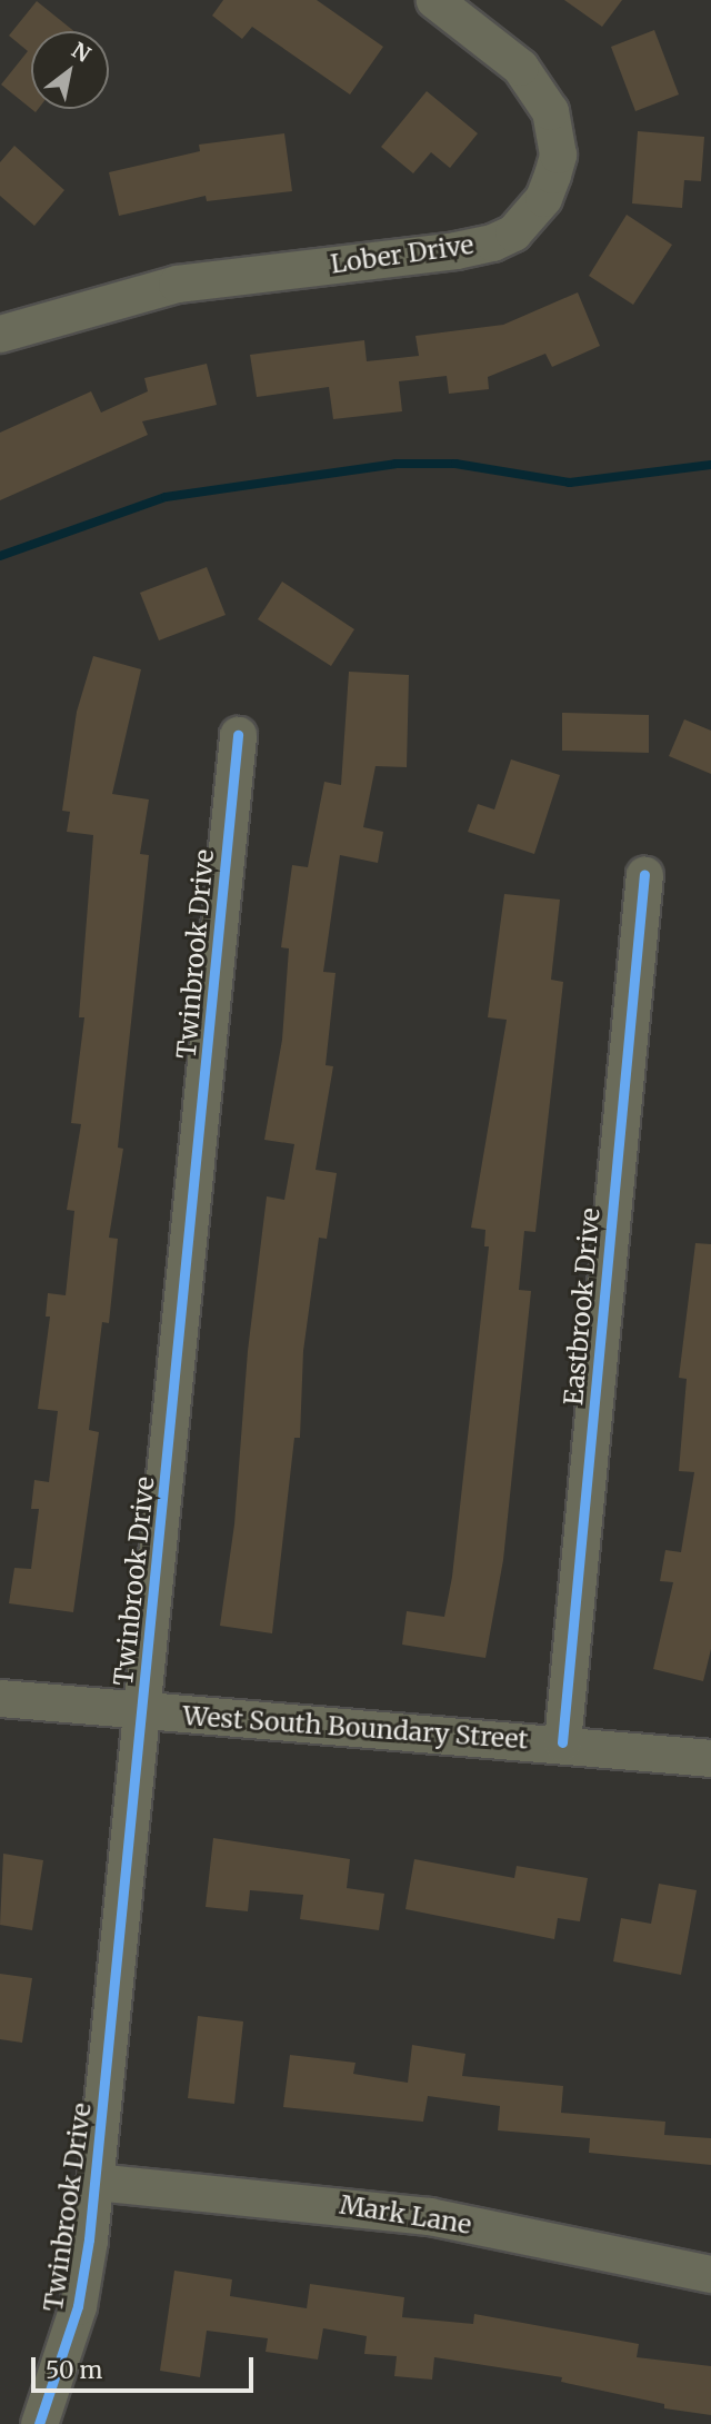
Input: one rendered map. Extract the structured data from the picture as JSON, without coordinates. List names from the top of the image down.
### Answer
{
  "streets": {
    "street": [
      "Lober Drive",
      "Twinbrook Drive",
      "Eastbrook Drive",
      "West South Boundary Street",
      "Mark Lane"
    ]
  },
  "crossings": [
    ["Twinbrook Drive", "West South Boundary Street"],
    ["Twinbrook Drive", "Mark Lane"],
    ["Eastbrook Drive", "West South Boundary Street"]
  ],
  "scale_bar": "50 m",
  "north": "top right"
}
